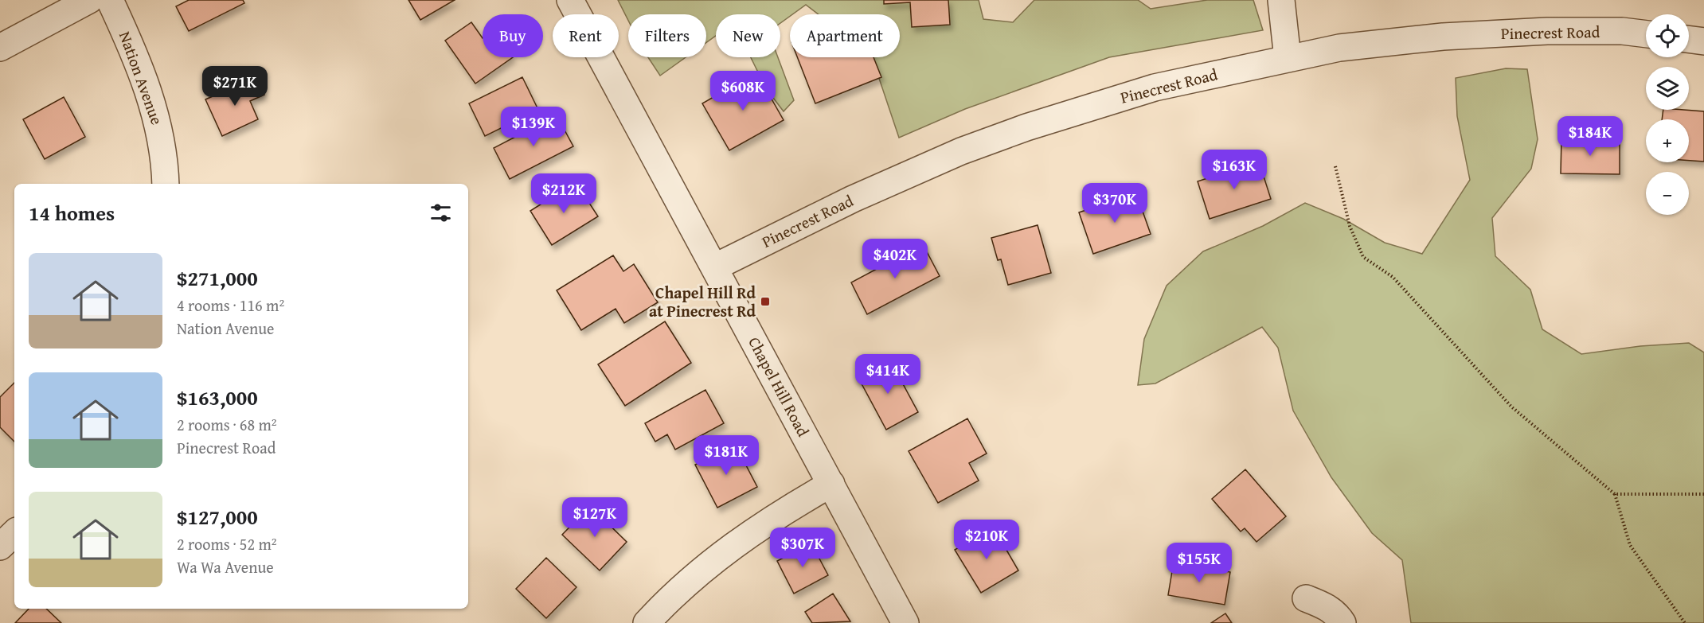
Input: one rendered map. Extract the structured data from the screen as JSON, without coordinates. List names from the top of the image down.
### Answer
{
  "streets": {
    "street": ["Pinecrest Road", "Nation Avenue", "Chapel Hill Road"]
  },
  "crossings": [
    ["Pinecrest Road", "Chapel Hill Road"]
  ],
  "places": {
    "transit": ["Chapel Hill Rd at Pinecrest Rd"]
  },
  "page": {
    "map_buttons": ["+", "−"],
    "chip": [
      "Buy",
      "Rent",
      "Filters",
      "New",
      "Apartment"
    ],
    "price": [
      "$271K",
      "$608K",
      "$139K",
      "$184K",
      "$163K",
      "$212K",
      "$370K",
      "$402K",
      "$414K",
      "$181K",
      "$127K",
      "$210K",
      "$307K",
      "$155K"
    ],
    "heading": "14 homes",
    "list": [
      {
        "name": "$271,000",
        "note": "4 rooms · 116 m² · Nation Avenue"
      },
      {
        "name": "$163,000",
        "note": "2 rooms · 68 m² · Pinecrest Road"
      },
      {
        "name": "$127,000",
        "note": "2 rooms · 52 m² · Wa Wa Avenue"
      }
    ]
  }
}
